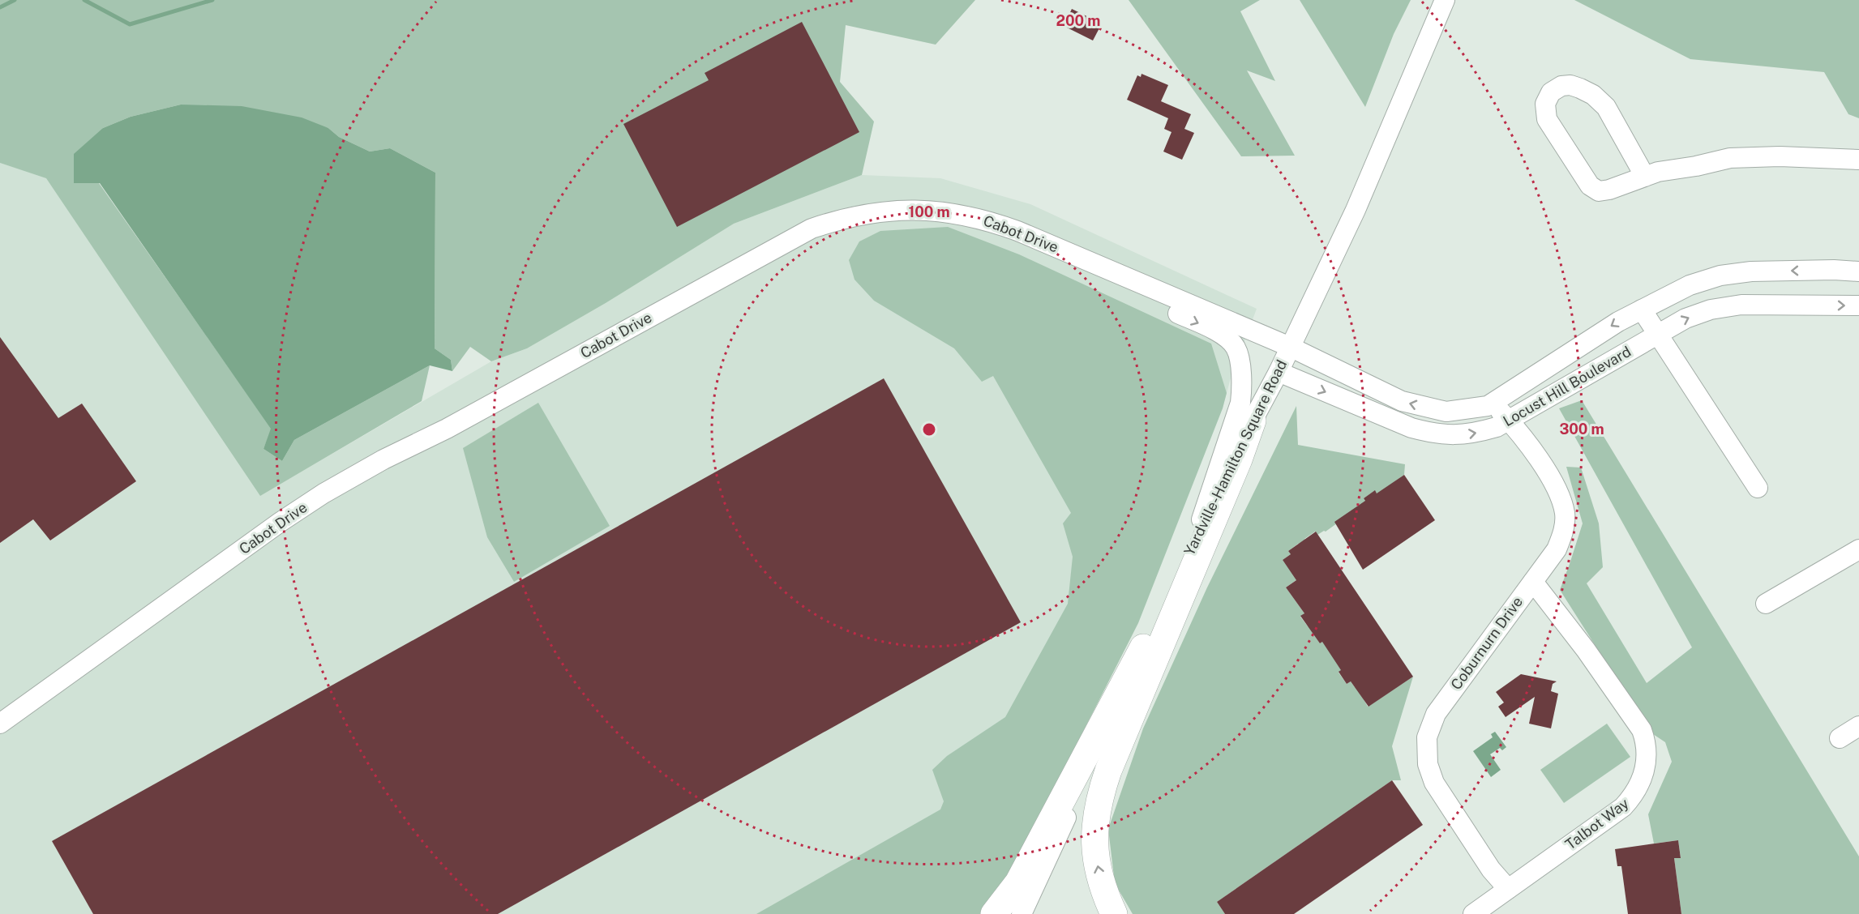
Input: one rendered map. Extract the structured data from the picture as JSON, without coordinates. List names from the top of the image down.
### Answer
{
  "streets": {
    "street": [
      "Cabot Drive",
      "Locust Hill Boulevard",
      "Yardville-Hamilton Square Road",
      "Coburnurn Drive",
      "Talbot Way"
    ]
  },
  "crossings": [
    ["Cabot Drive", "Locust Hill Boulevard"],
    ["Cabot Drive", "Yardville-Hamilton Square Road"],
    ["Locust Hill Boulevard", "Yardville-Hamilton Square Road"],
    ["Locust Hill Boulevard", "Coburnurn Drive"],
    ["Coburnurn Drive", "Talbot Way"]
  ],
  "rings": ["200 m", "100 m", "300 m"]
}
